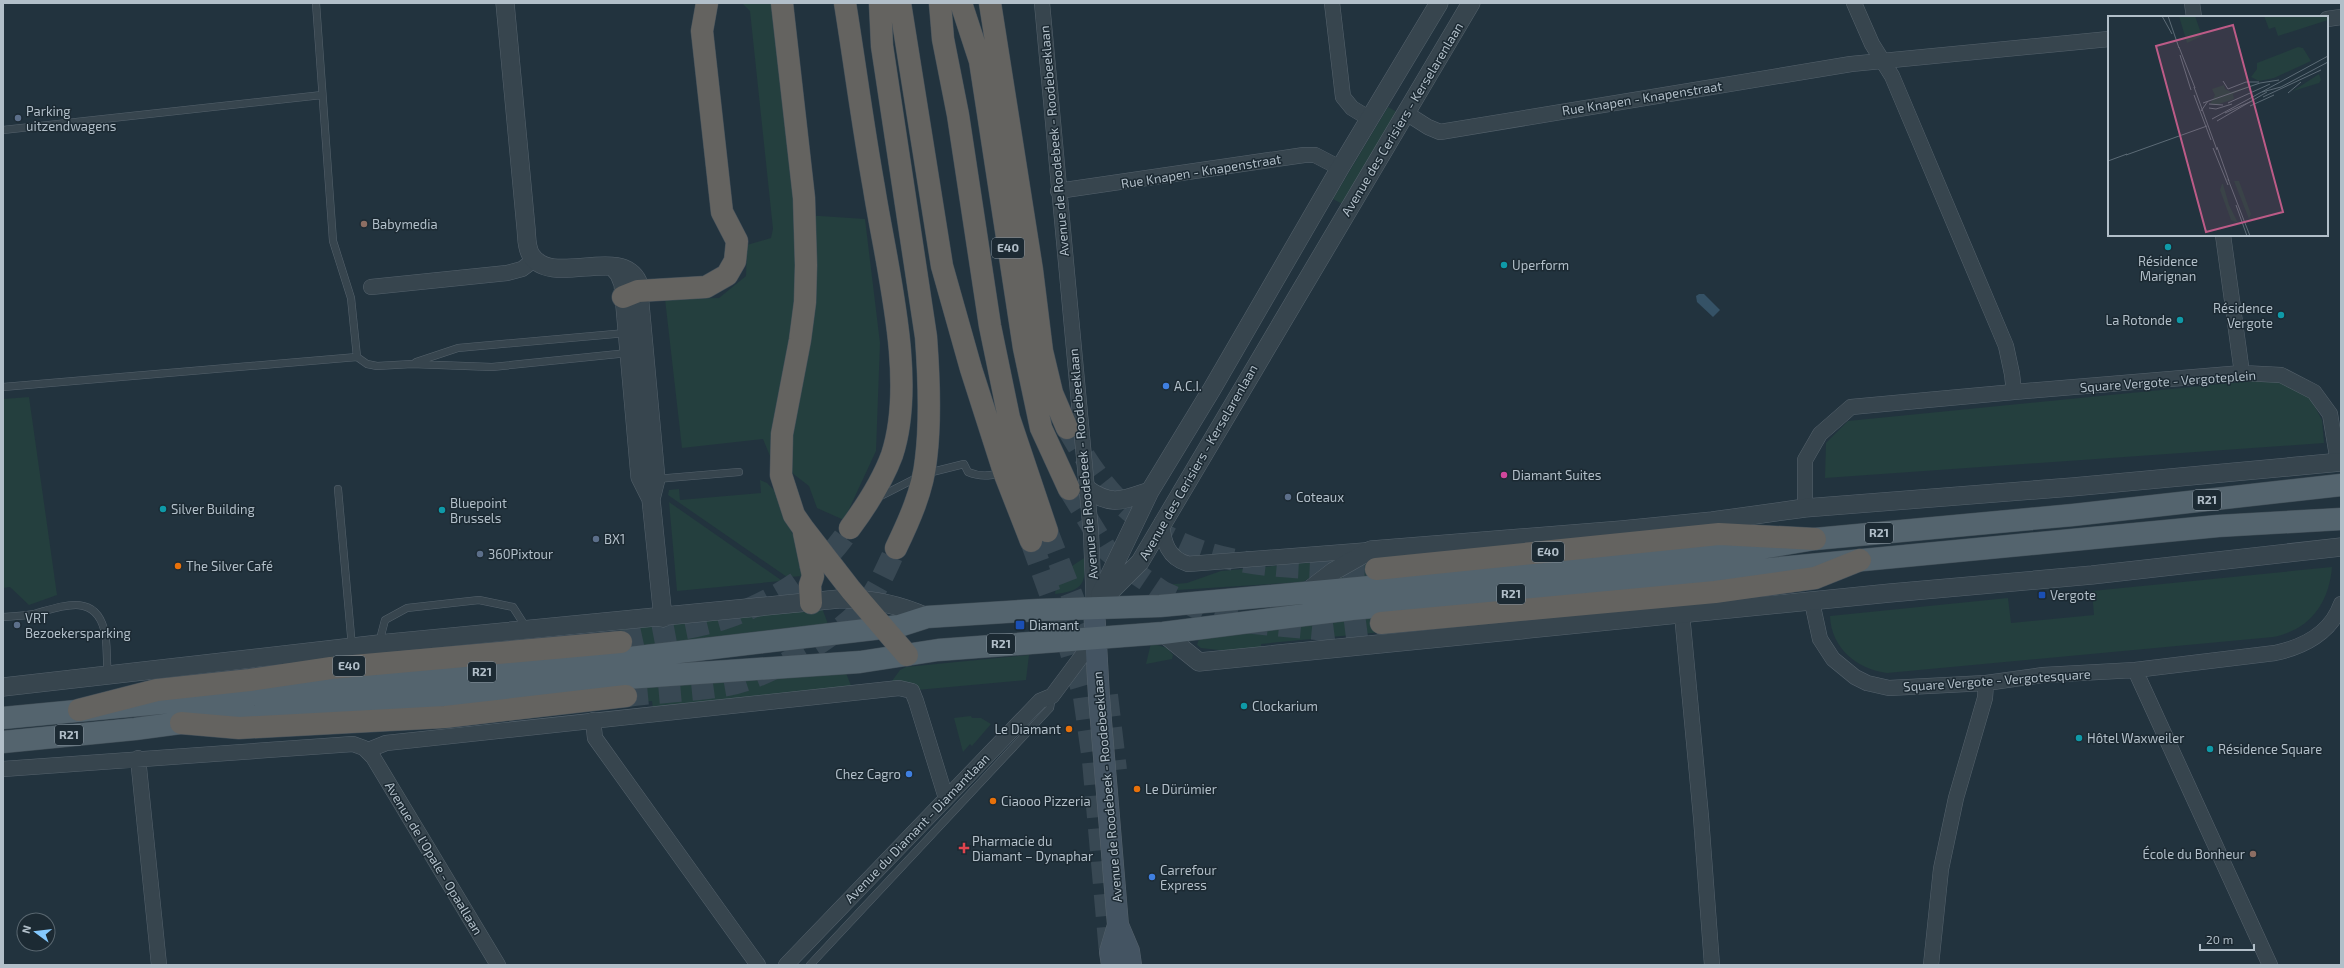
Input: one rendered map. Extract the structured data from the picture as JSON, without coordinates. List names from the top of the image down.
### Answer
{
  "streets": {
    "highway": ["E40"],
    "main road": ["Avenue de Roodebeek - Roodebeeklaan", "R21"],
    "street": [
      "Rue Knapen - Knapenstraat",
      "Avenue des Cerisiers - Kerselarenlaan",
      "Square Vergote - Vergoteplein",
      "Square Vergote - Vergotesquare",
      "Avenue du Diamant - Diamantlaan",
      "Avenue de l'Opale - Opaallaan"
    ]
  },
  "crossings": [
    ["Rue Knapen - Knapenstraat", "Avenue des Cerisiers - Kerselarenlaan"],
    ["Rue Knapen - Knapenstraat", "Avenue de Roodebeek - Roodebeeklaan"],
    ["Avenue des Cerisiers - Kerselarenlaan", "Avenue de Roodebeek - Roodebeeklaan"],
    ["Avenue des Cerisiers - Kerselarenlaan", "R21"],
    ["Avenue de Roodebeek - Roodebeeklaan", "E40"],
    ["Avenue de Roodebeek - Roodebeeklaan", "R21"],
    ["Avenue de Roodebeek - Roodebeeklaan", "Avenue du Diamant - Diamantlaan"],
    ["E40", "R21"],
    ["R21", "Avenue du Diamant - Diamantlaan"]
  ],
  "places": {
    "other": [
      "Parking uitzendwagens",
      "Babymedia",
      "Résidence Marignan",
      "Uperform",
      "Résidence Vergote",
      "La Rotonde",
      "A.C.I.",
      "Diamant Suites",
      "Coteaux",
      "Silver Building",
      "Bluepoint Brussels",
      "BX1",
      "360Pixtour",
      "The Silver Café",
      "VRT Bezoekersparking",
      "Clockarium",
      "Le Diamant",
      "Hôtel Waxweiler",
      "Résidence Square",
      "Chez Cagro",
      "Le Dürümier",
      "Ciaooo Pizzeria",
      "École du Bonheur",
      "Carrefour Express"
    ],
    "transit": ["Vergote", "Diamant"],
    "health": ["Pharmacie du Diamant – Dynaphar"]
  },
  "scale_bar": "20 m",
  "north": "left"
}
